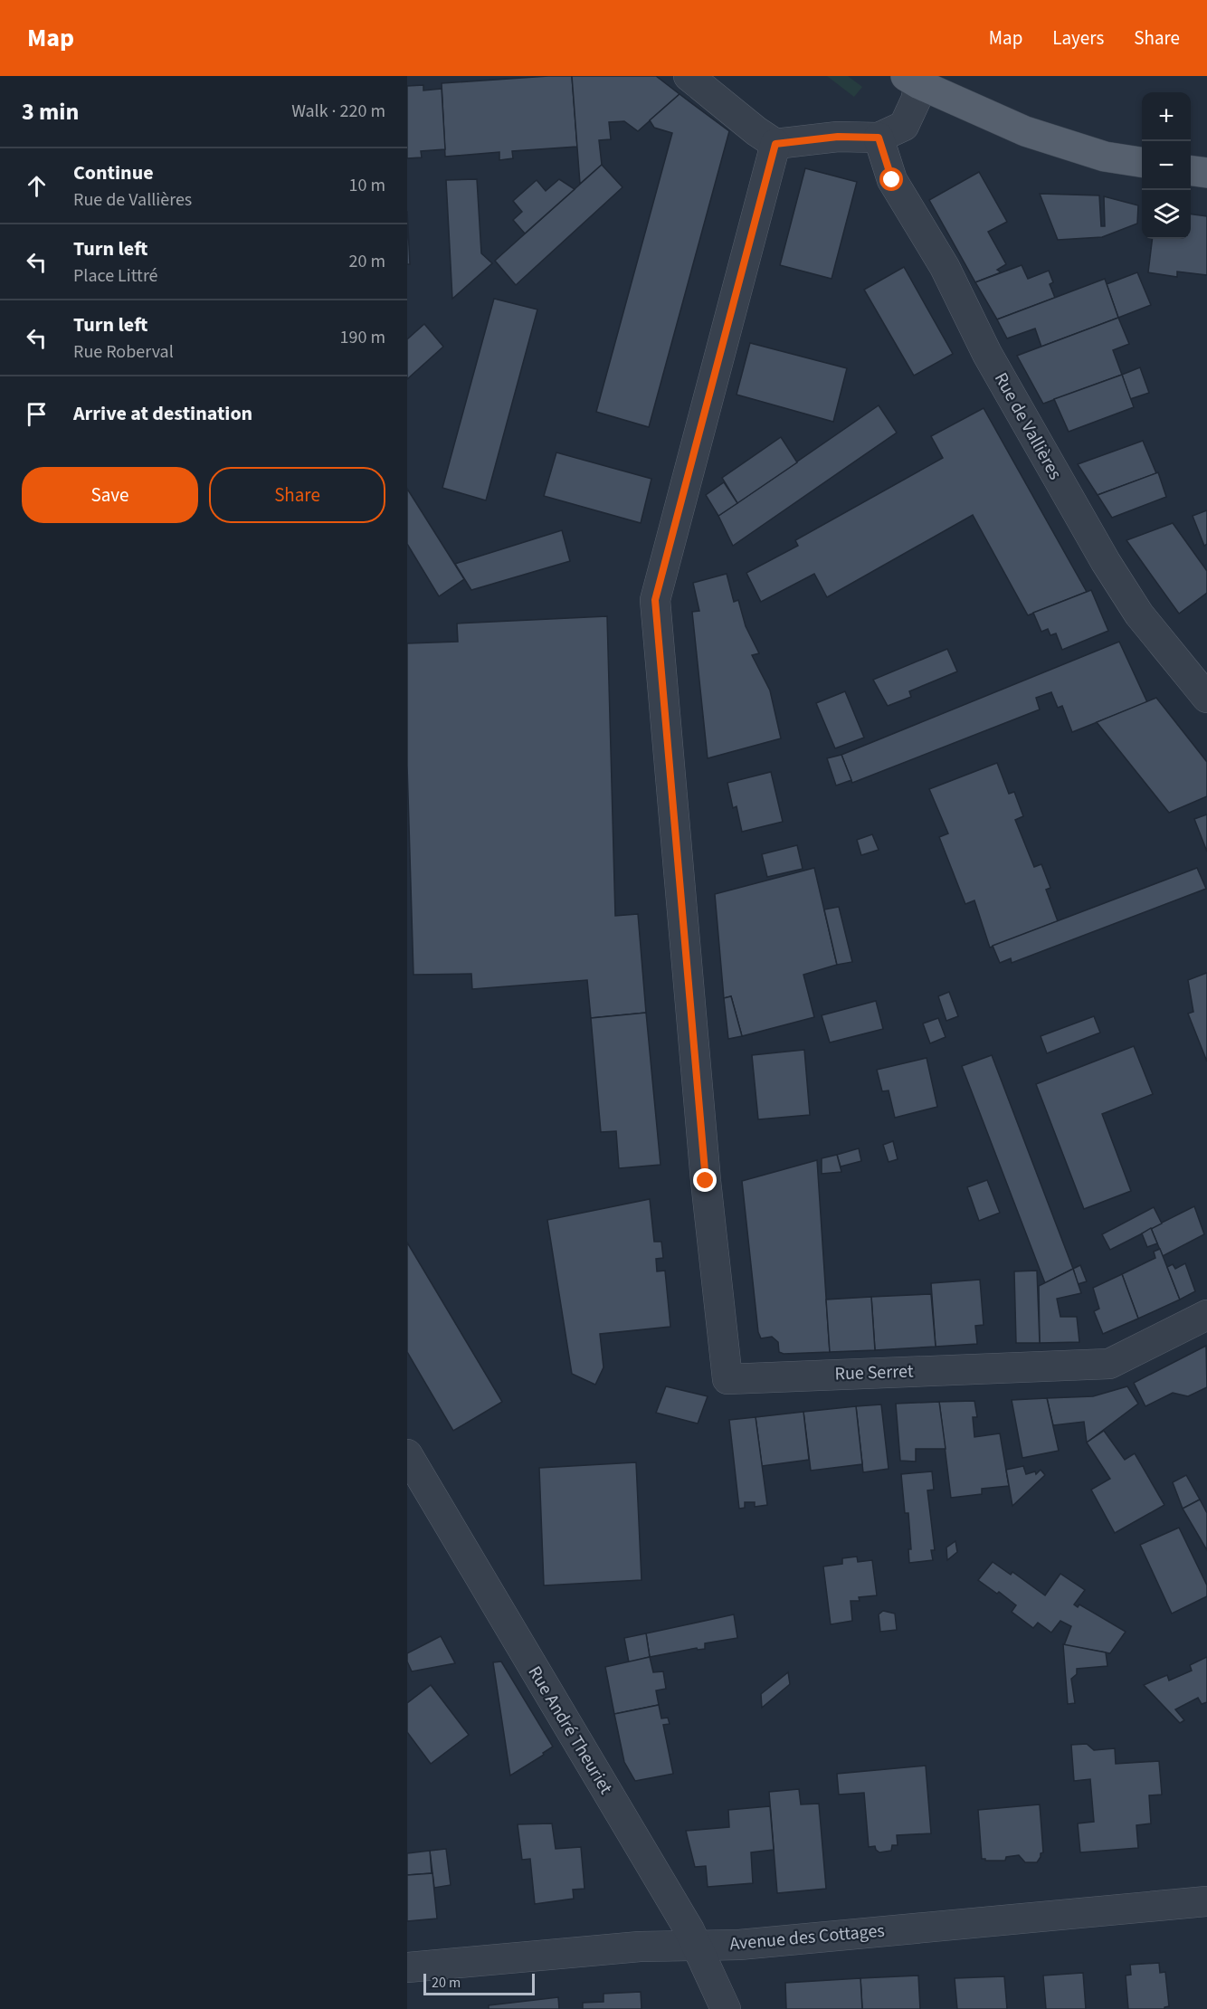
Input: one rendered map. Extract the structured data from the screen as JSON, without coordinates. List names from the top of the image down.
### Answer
{
  "streets": {
    "street": [
      "Rue de Vallières",
      "Rue Serret",
      "Rue André Theuriet",
      "Avenue des Cottages"
    ]
  },
  "crossings": [
    ["Rue André Theuriet", "Avenue des Cottages"]
  ],
  "scale_bar": "20 m",
  "page": {
    "header": "Map",
    "nav": ["Map", "Layers", "Share"],
    "heading": ["3 min", "Walk · 220 m"],
    "map_buttons": ["+", "−"],
    "list": [
      ["Continue", "Rue de Vallières", "10 m"],
      ["Turn left", "Place Littré", "20 m"],
      ["Turn left", "Rue Roberval", "190 m"],
      "Arrive at destination"
    ],
    "buttons": ["Save", "Share"],
    "scale": "20 m"
  }
}
